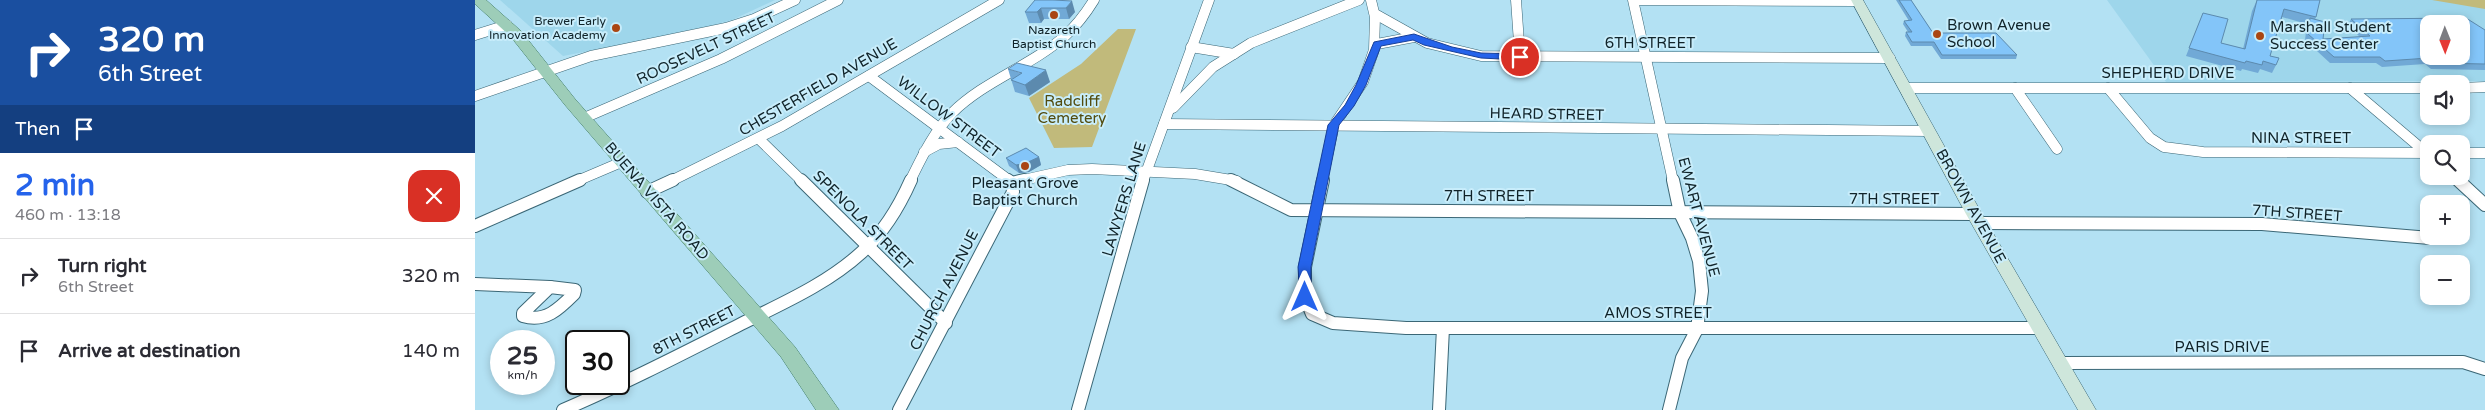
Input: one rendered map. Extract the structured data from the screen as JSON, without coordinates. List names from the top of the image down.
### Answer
{
  "streets": {
    "main road": ["BUENA VISTA ROAD"],
    "street": [
      "6TH STREET",
      "ROOSEVELT STREET",
      "SHEPHERD DRIVE",
      "CHESTERFIELD AVENUE",
      "HEARD STREET",
      "WILLOW STREET",
      "NINA STREET",
      "7TH STREET",
      "LAWYERS LANE",
      "BROWN AVENUE",
      "EWART AVENUE",
      "SPENOLA STREET",
      "CHURCH AVENUE",
      "AMOS STREET",
      "8TH STREET",
      "PARIS DRIVE"
    ]
  },
  "crossings": [
    ["6TH STREET", "BROWN AVENUE"],
    ["6TH STREET", "EWART AVENUE"],
    ["ROOSEVELT STREET", "BUENA VISTA ROAD"],
    ["SHEPHERD DRIVE", "NINA STREET"],
    ["SHEPHERD DRIVE", "BROWN AVENUE"],
    ["CHESTERFIELD AVENUE", "WILLOW STREET"],
    ["CHESTERFIELD AVENUE", "BUENA VISTA ROAD"],
    ["CHESTERFIELD AVENUE", "SPENOLA STREET"],
    ["HEARD STREET", "LAWYERS LANE"],
    ["HEARD STREET", "BROWN AVENUE"],
    ["HEARD STREET", "EWART AVENUE"],
    ["WILLOW STREET", "7TH STREET"],
    ["WILLOW STREET", "CHURCH AVENUE"],
    ["WILLOW STREET", "8TH STREET"],
    ["7TH STREET", "LAWYERS LANE"],
    ["7TH STREET", "BROWN AVENUE"],
    ["7TH STREET", "EWART AVENUE"],
    ["7TH STREET", "CHURCH AVENUE"],
    ["7TH STREET", "AMOS STREET"],
    ["BUENA VISTA ROAD", "8TH STREET"],
    ["BROWN AVENUE", "AMOS STREET"],
    ["BROWN AVENUE", "PARIS DRIVE"],
    ["EWART AVENUE", "AMOS STREET"],
    ["SPENOLA STREET", "CHURCH AVENUE"],
    ["SPENOLA STREET", "8TH STREET"]
  ],
  "parks": ["Radcliff Cemetery"],
  "places": [
    "Nazareth Baptist Church",
    "Brewer Early Innovation Academy",
    "Brown Avenue School",
    "Marshall Student Success Center",
    "Pleasant Grove Baptist Church"
  ],
  "north": "bottom",
  "page": {
    "turn": ["320 m", "6th Street"],
    "map_buttons": ["+", "−"],
    "then": "Then",
    "heading": ["2 min", "460 m · 13:18"],
    "list": [
      {
        "name": "Turn right",
        "note": "6th Street",
        "value": "320 m"
      },
      {
        "name": "Arrive at destination",
        "value": "140 m"
      }
    ],
    "speed": "25 km/h",
    "limit": "30"
  }
}
